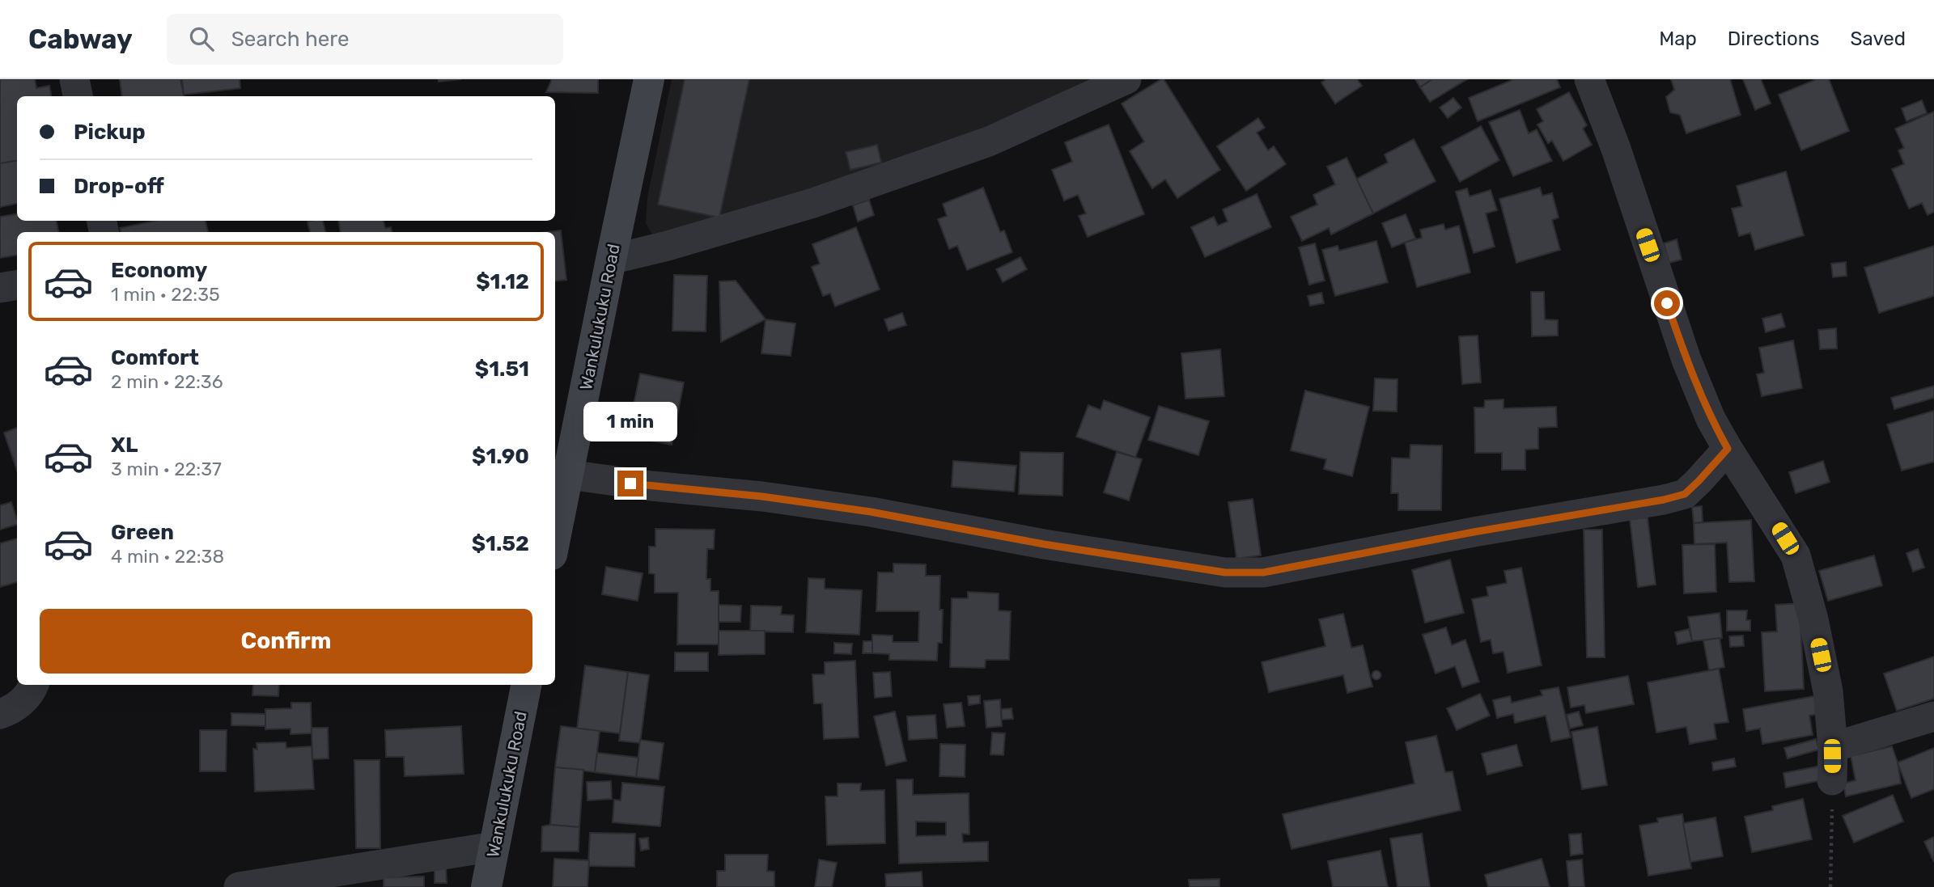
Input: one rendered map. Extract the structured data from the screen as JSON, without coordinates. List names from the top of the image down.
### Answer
{
  "streets": {
    "main road": ["Wankulukuku Road"]
  },
  "page": {
    "header": "Cabway",
    "search": "Search here",
    "nav": ["Map", "Directions", "Saved"],
    "banner": ["Pickup", "Drop-off"],
    "list": [
      {
        "name": "Economy",
        "note": "1 min · 22:35",
        "value": "$1.12"
      },
      {
        "name": "Comfort",
        "note": "2 min · 22:36",
        "value": "$1.51"
      },
      {
        "name": "XL",
        "note": "3 min · 22:37",
        "value": "$1.90"
      },
      {
        "name": "Green",
        "note": "4 min · 22:38",
        "value": "$1.52"
      }
    ],
    "bubble": "1 min",
    "buttons": "Confirm"
  }
}
